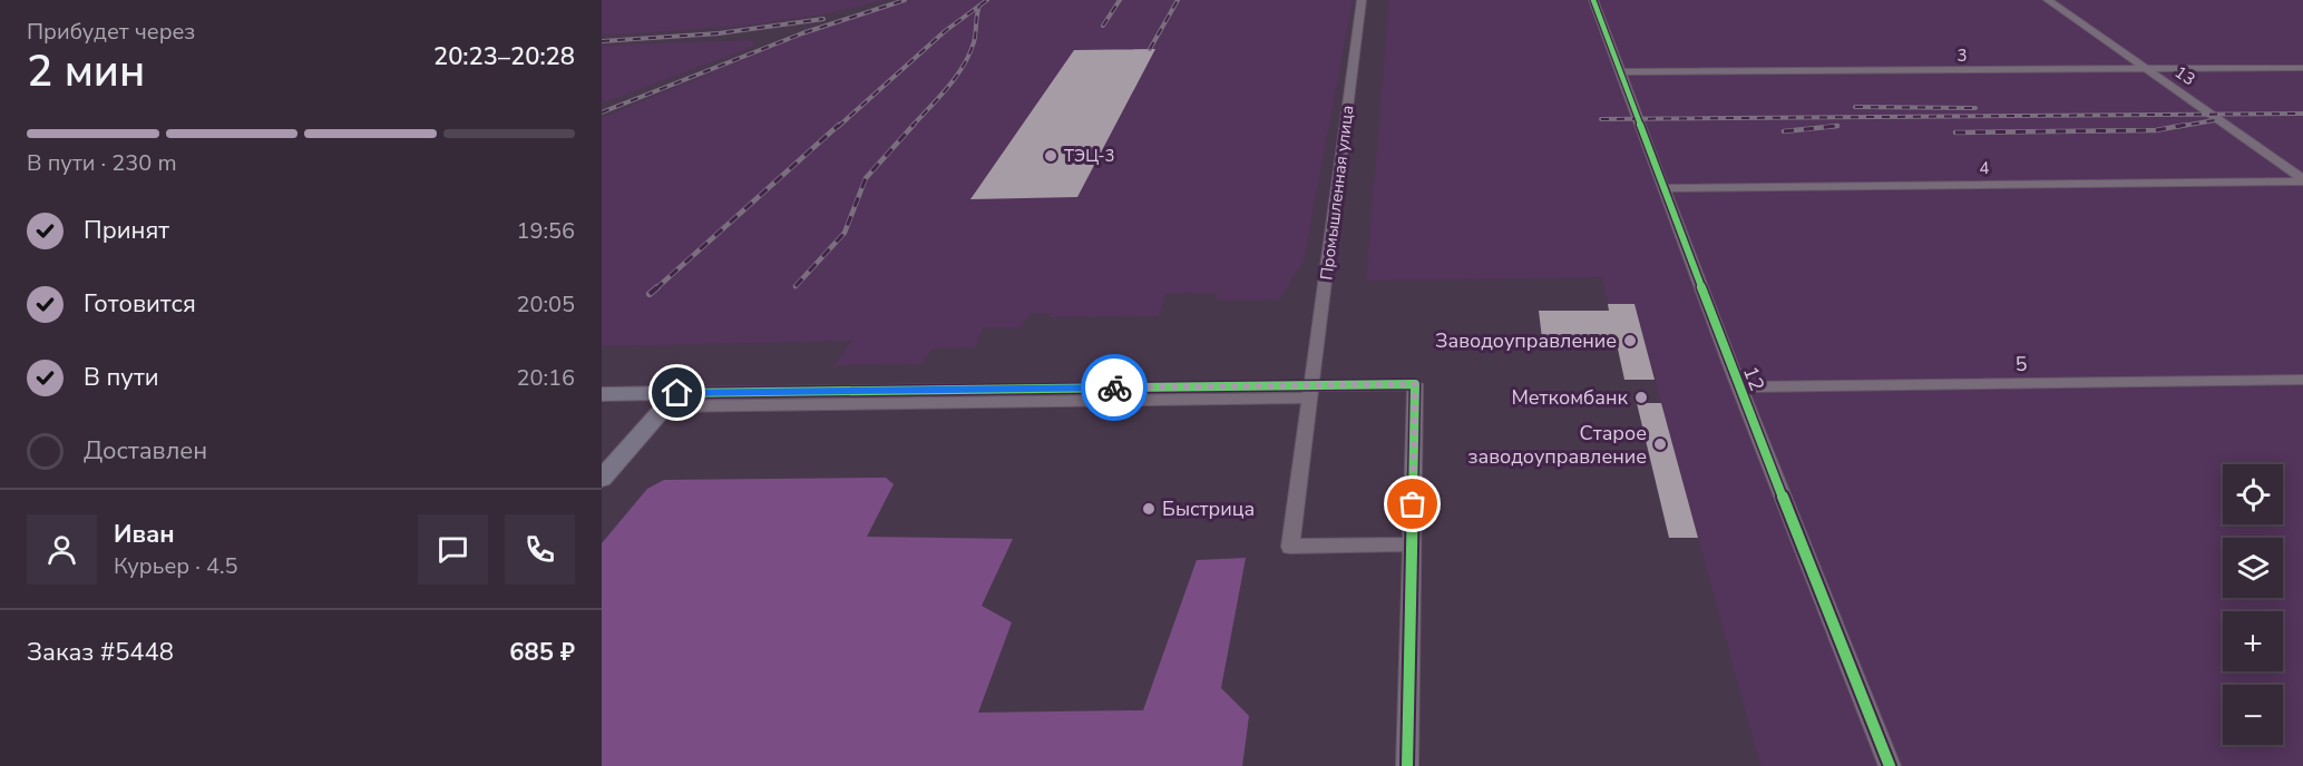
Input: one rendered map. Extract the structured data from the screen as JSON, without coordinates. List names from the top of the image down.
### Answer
{
  "streets": {
    "street": [
      "3",
      "13",
      "4",
      "Промышленная улица",
      "5",
      "12"
    ]
  },
  "crossings": [
    ["3", "13"],
    ["3", "12"],
    ["13", "4"],
    ["4", "12"],
    ["5", "12"]
  ],
  "places": [
    "ТЭЦ-3",
    "Заводоуправление",
    "Меткомбанк",
    "Старое заводоуправление",
    "Быстрица"
  ],
  "page": {
    "heading": ["2 мин", "Прибудет через", "20:23–20:28"],
    "panel": [
      "Иван",
      "Курьер · 4.5",
      "Заказ #5448",
      "685 ₽"
    ],
    "bar": "В пути · 230 m",
    "list": [
      ["Принят", "19:56"],
      ["Готовится", "20:05"],
      ["В пути", "20:16"],
      "Доставлен"
    ],
    "map_buttons": ["+", "−"]
  }
}
